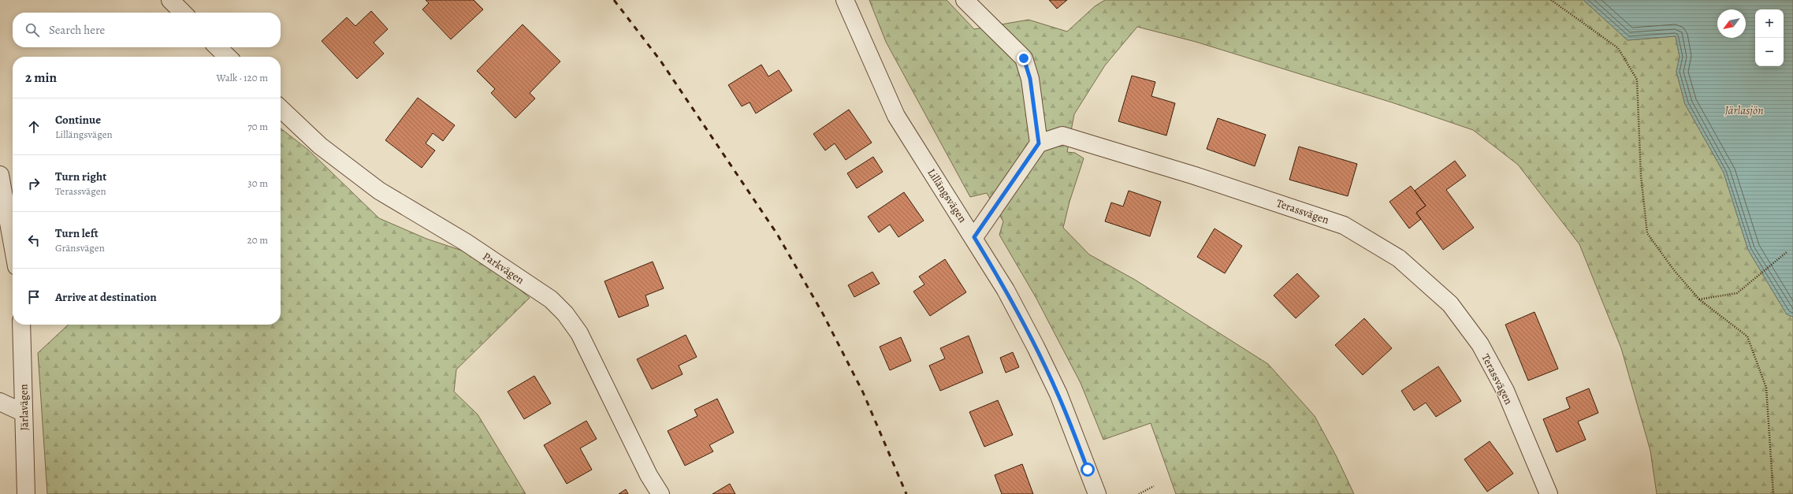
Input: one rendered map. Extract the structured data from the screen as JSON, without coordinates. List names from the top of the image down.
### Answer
{
  "streets": {
    "street": [
      "Lillängsvägen",
      "Terassvägen",
      "Parkvägen",
      "Järlavägen"
    ]
  },
  "water": ["Järlasjön"],
  "north": "bottom left",
  "page": {
    "map_buttons": ["+", "−"],
    "search": "Search here",
    "heading": ["2 min", "Walk · 120 m"],
    "list": [
      ["Continue", "Lillängsvägen", "70 m"],
      ["Turn right", "Terassvägen", "30 m"],
      ["Turn left", "Gränsvägen", "20 m"],
      "Arrive at destination"
    ]
  }
}
